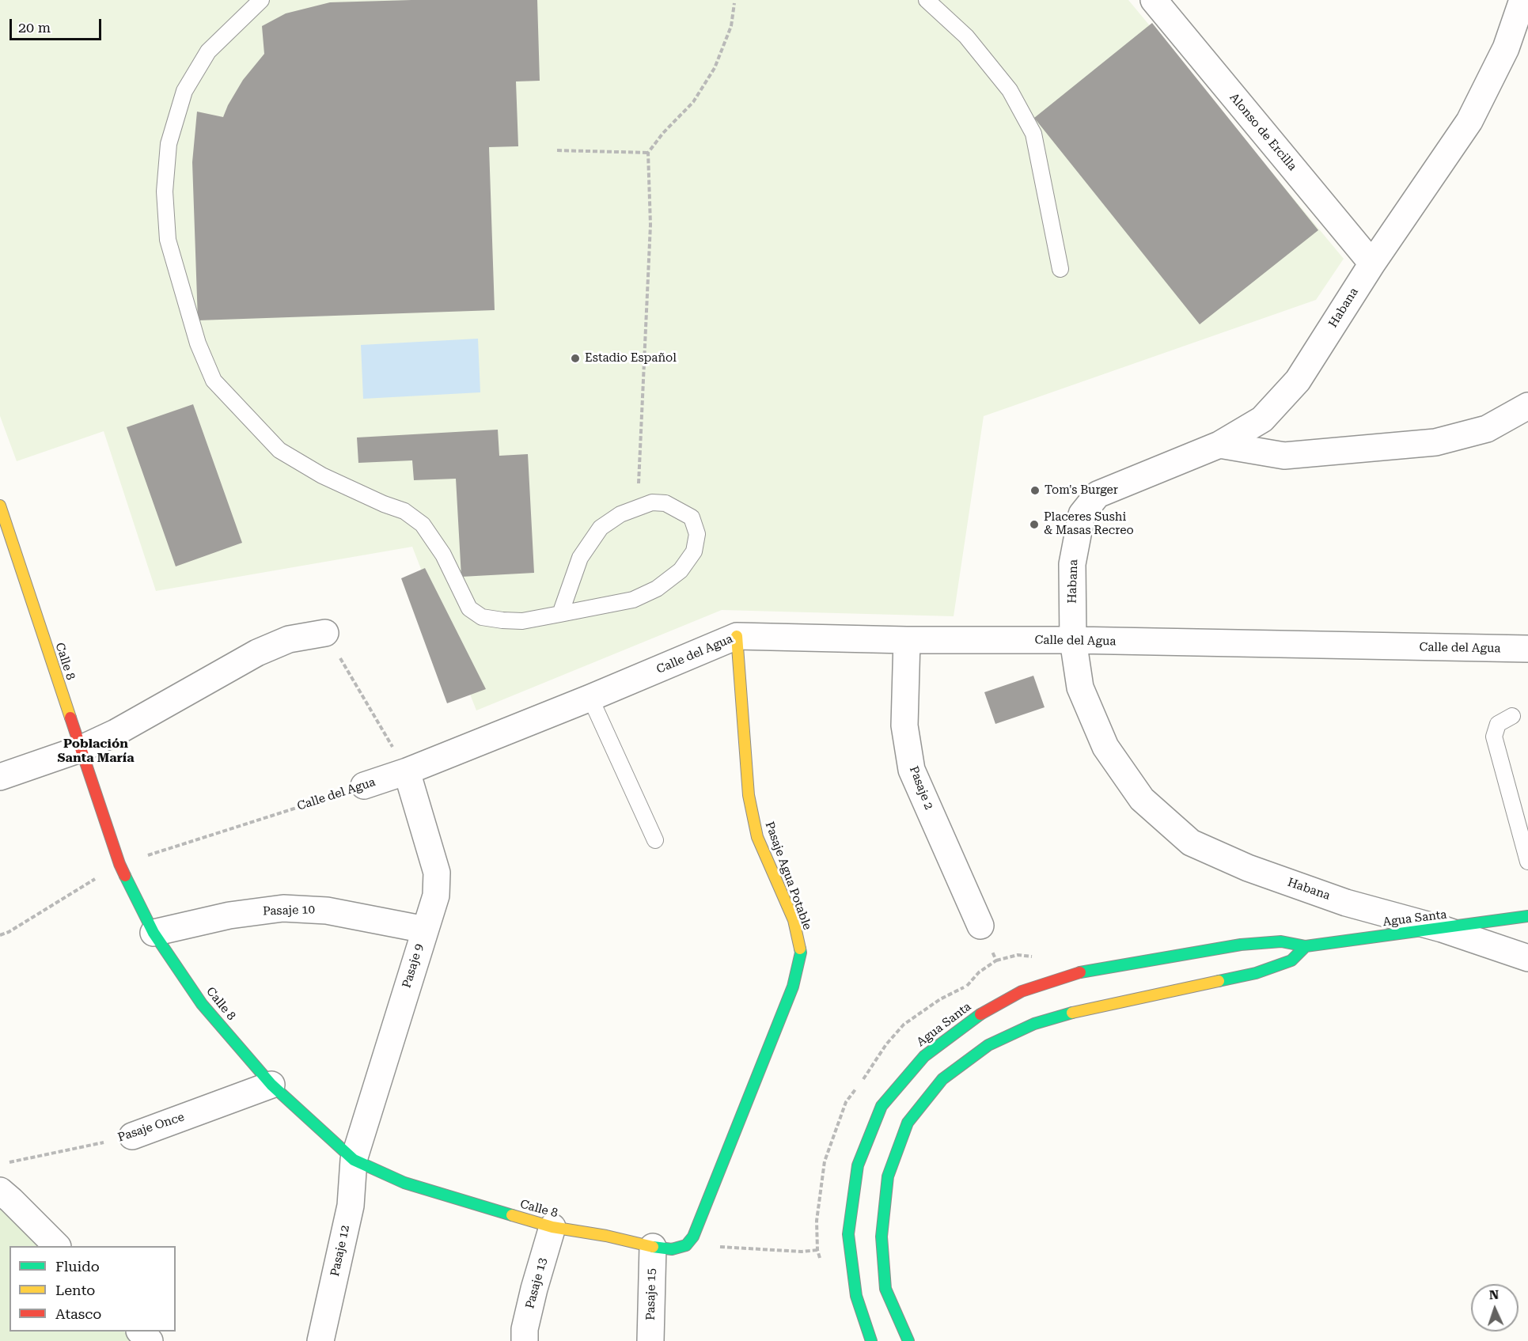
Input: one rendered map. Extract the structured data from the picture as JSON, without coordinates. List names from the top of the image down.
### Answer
{
  "streets": {
    "street": [
      "Alonso de Ercilla",
      "Habana",
      "Calle del Agua",
      "Calle 8",
      "Pasaje 2",
      "Pasaje Agua Potable",
      "Pasaje 10",
      "Agua Santa",
      "Pasaje 9",
      "Pasaje Once",
      "Pasaje 12",
      "Pasaje 13",
      "Pasaje 15"
    ]
  },
  "crossings": [
    ["Alonso de Ercilla", "Habana"],
    ["Habana", "Calle del Agua"],
    ["Habana", "Agua Santa"],
    ["Calle del Agua", "Calle 8"],
    ["Calle del Agua", "Pasaje 2"],
    ["Calle del Agua", "Pasaje Agua Potable"],
    ["Calle del Agua", "Pasaje 9"],
    ["Calle 8", "Pasaje Agua Potable"],
    ["Calle 8", "Pasaje 10"],
    ["Calle 8", "Pasaje 9"],
    ["Calle 8", "Pasaje Once"],
    ["Calle 8", "Pasaje 12"],
    ["Calle 8", "Pasaje 13"],
    ["Calle 8", "Pasaje 15"],
    ["Pasaje 10", "Pasaje 9"],
    ["Pasaje 9", "Pasaje 12"]
  ],
  "districts": ["Población Santa María"],
  "places": ["Estadio Español", "Tom's Burger", "Placeres Sushi & Masas Recreo"],
  "legend": ["Fluido", "Lento", "Atasco"],
  "scale_bar": "20 m",
  "north": "top"
}
